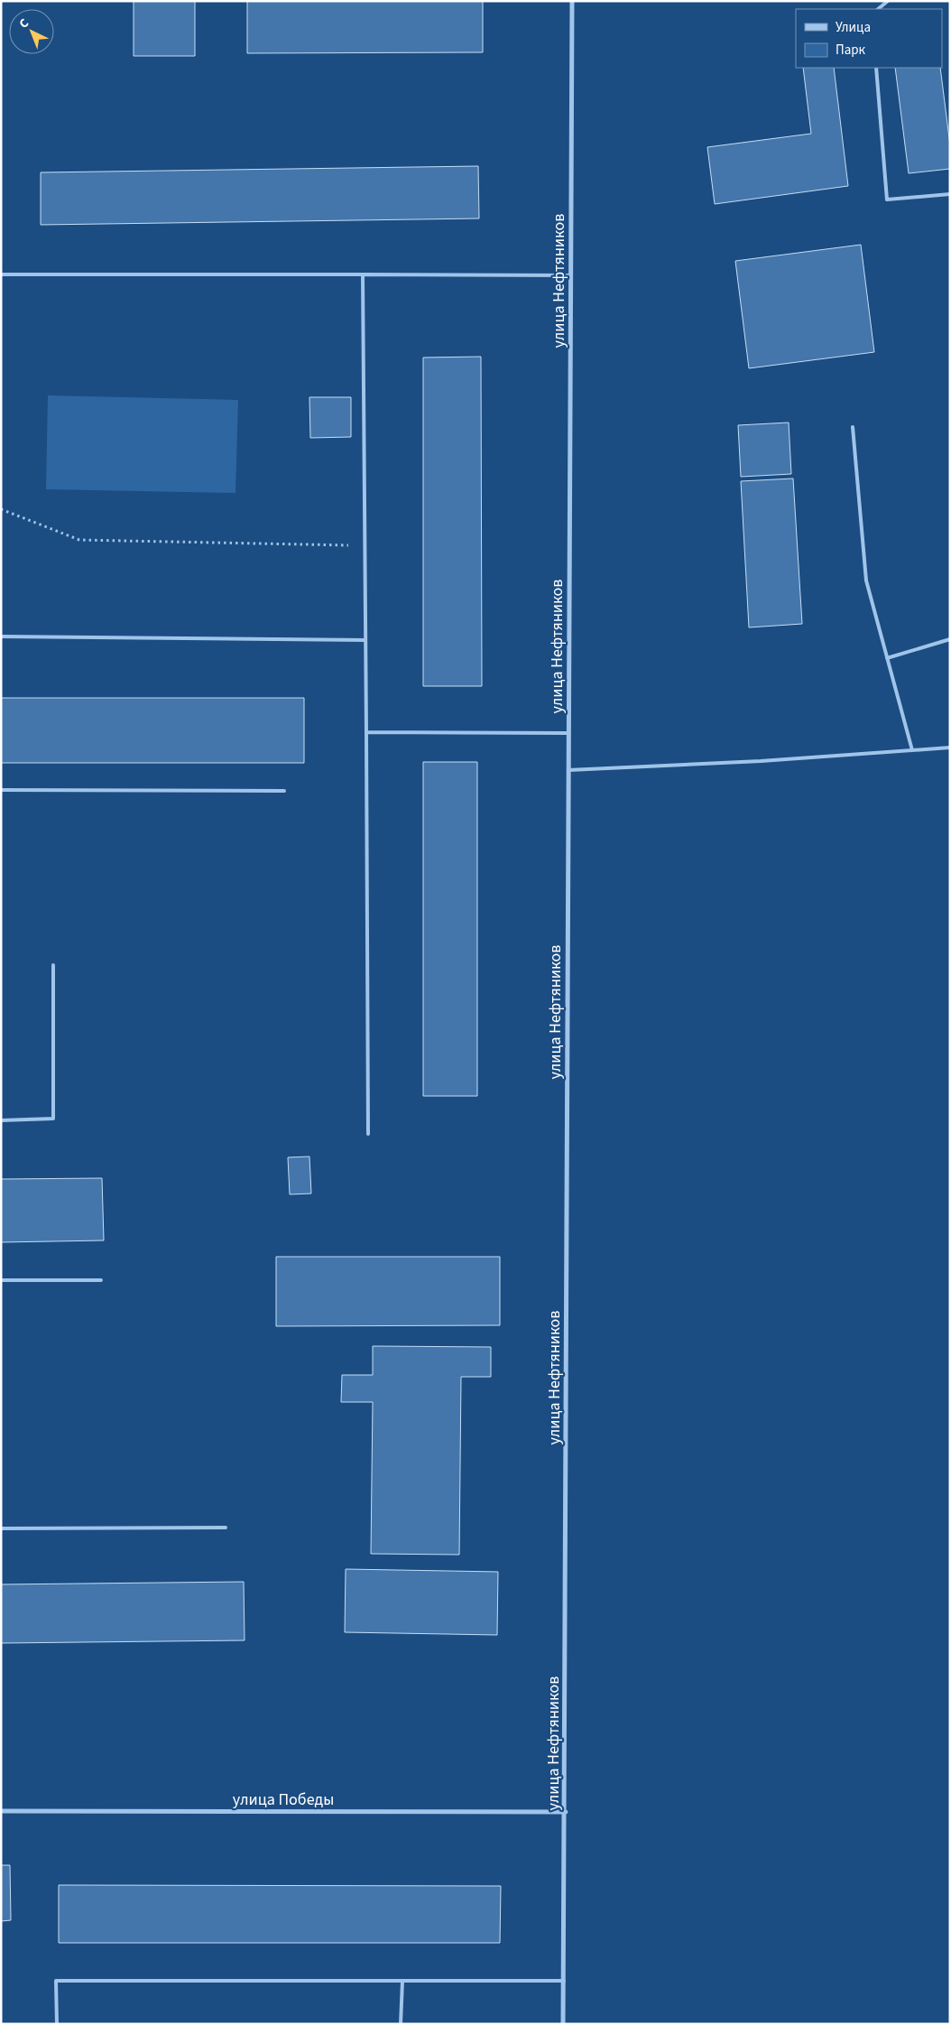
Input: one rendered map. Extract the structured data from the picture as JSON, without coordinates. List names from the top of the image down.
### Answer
{
  "streets": {
    "street": ["улица Нефтяников", "улица Победы"]
  },
  "crossings": [
    ["улица Нефтяников", "улица Победы"]
  ],
  "legend": ["Улица", "Парк"],
  "north": "top left"
}
